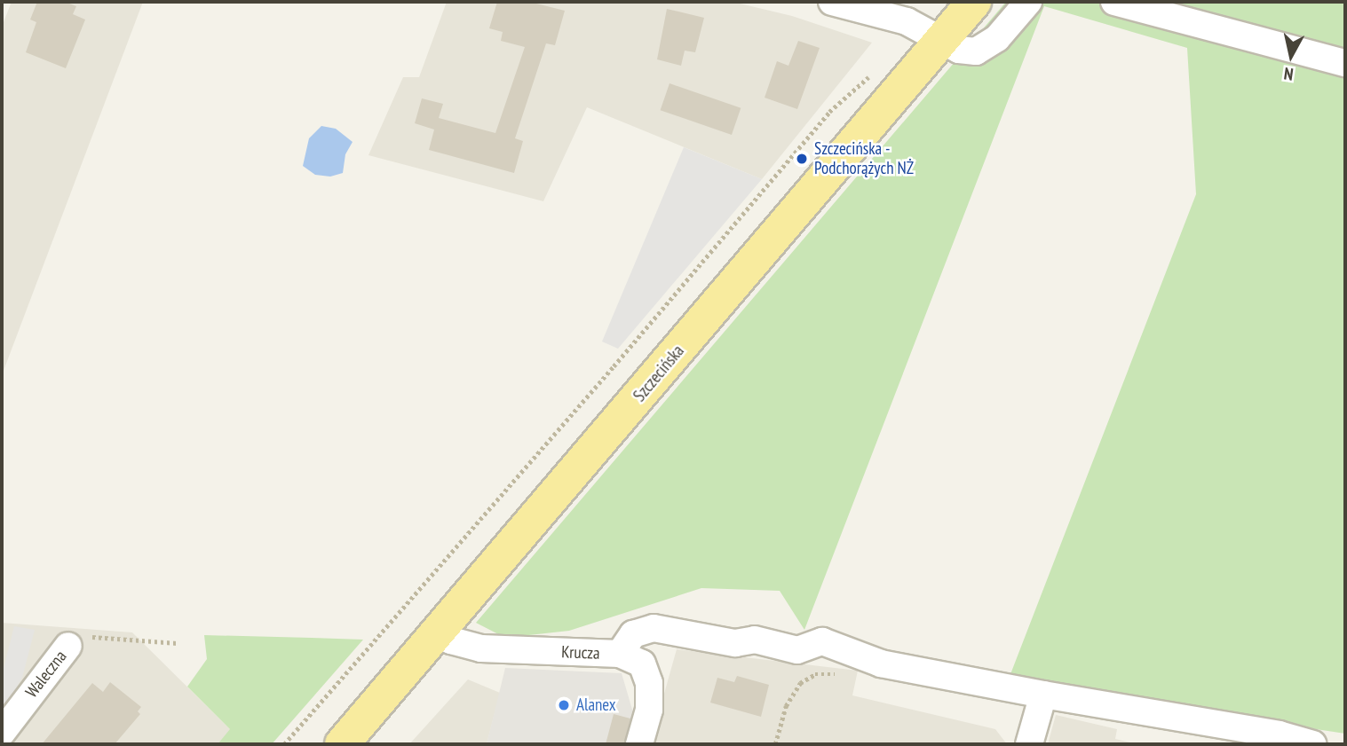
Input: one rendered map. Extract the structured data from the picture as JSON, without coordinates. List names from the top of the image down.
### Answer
{
  "streets": {
    "main road": ["Szczecińska"],
    "street": ["Krucza", "Waleczna"]
  },
  "crossings": [
    ["Szczecińska", "Krucza"]
  ],
  "places": ["Szczecińska - Podchorążych NŻ", "Alanex"],
  "north": "bottom"
}
